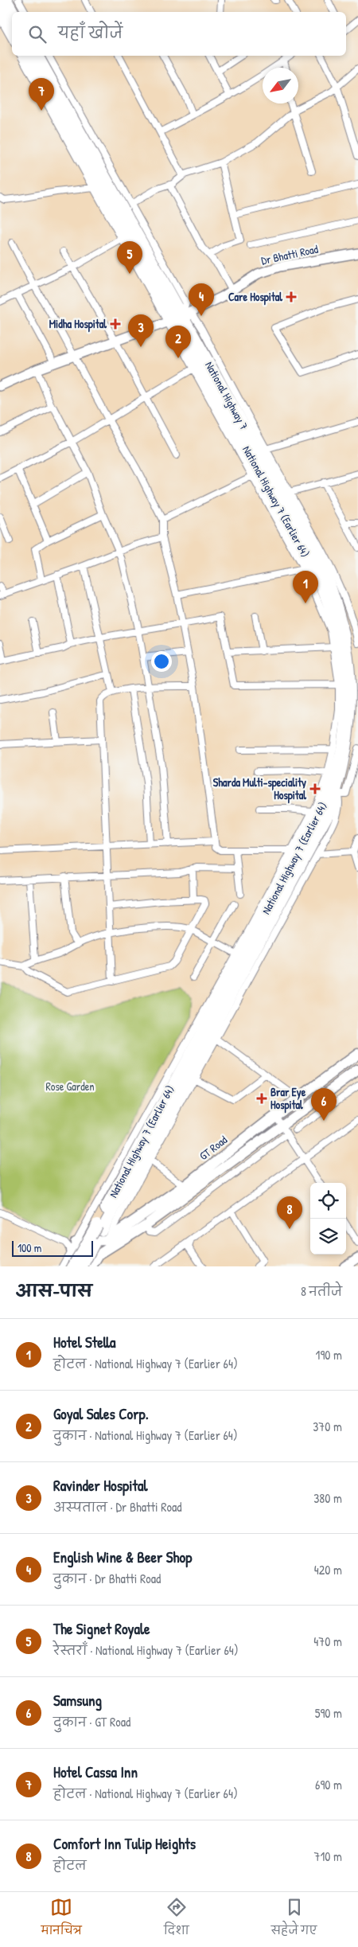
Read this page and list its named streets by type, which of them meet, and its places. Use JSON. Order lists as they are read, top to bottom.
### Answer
{
  "streets": {
    "highway": ["National Highway 7", "National Highway 7 (Earlier 64)"],
    "main road": ["GT Road"],
    "street": ["Dr Bhatti Road"]
  },
  "crossings": [
    ["Dr Bhatti Road", "National Highway 7"],
    ["Dr Bhatti Road", "National Highway 7 (Earlier 64)"],
    ["National Highway 7", "National Highway 7 (Earlier 64)"],
    ["National Highway 7 (Earlier 64)", "GT Road"]
  ],
  "parks": ["Rose Garden"],
  "places": {
    "health": [
      "Care Hospital",
      "Midha Hospital",
      "Sharda Multi-speciality Hospital",
      "Brar Eye Hospital"
    ]
  },
  "scale_bar": "100 m",
  "north": "bottom left",
  "page": {
    "search": "यहाँ खोजें",
    "pins": [
      "7",
      "5",
      "4",
      "3",
      "2",
      "1",
      "6",
      "8"
    ],
    "scale": "100 m",
    "heading": ["आस-पास", "8 नतीजे"],
    "list": [
      {
        "mark": "1",
        "name": "Hotel Stella",
        "note": "होटल · National Highway 7 (Earlier 64)",
        "value": "190 m"
      },
      {
        "mark": "2",
        "name": "Goyal Sales Corp.",
        "note": "दुकान · National Highway 7 (Earlier 64)",
        "value": "370 m"
      },
      {
        "mark": "3",
        "name": "Ravinder Hospital",
        "note": "अस्पताल · Dr Bhatti Road",
        "value": "380 m"
      },
      {
        "mark": "4",
        "name": "English Wine & Beer Shop",
        "note": "दुकान · Dr Bhatti Road",
        "value": "420 m"
      },
      {
        "mark": "5",
        "name": "The Signet Royale",
        "note": "रेस्तराँ · National Highway 7 (Earlier 64)",
        "value": "470 m"
      },
      {
        "mark": "6",
        "name": "Samsung",
        "note": "दुकान · GT Road",
        "value": "590 m"
      },
      {
        "mark": "7",
        "name": "Hotel Cassa Inn",
        "note": "होटल · National Highway 7 (Earlier 64)",
        "value": "690 m"
      },
      {
        "mark": "8",
        "name": "Comfort Inn Tulip Heights",
        "note": "होटल",
        "value": "710 m"
      }
    ],
    "nav": ["मानचित्र", "दिशा", "सहेजे गए"]
  }
}
